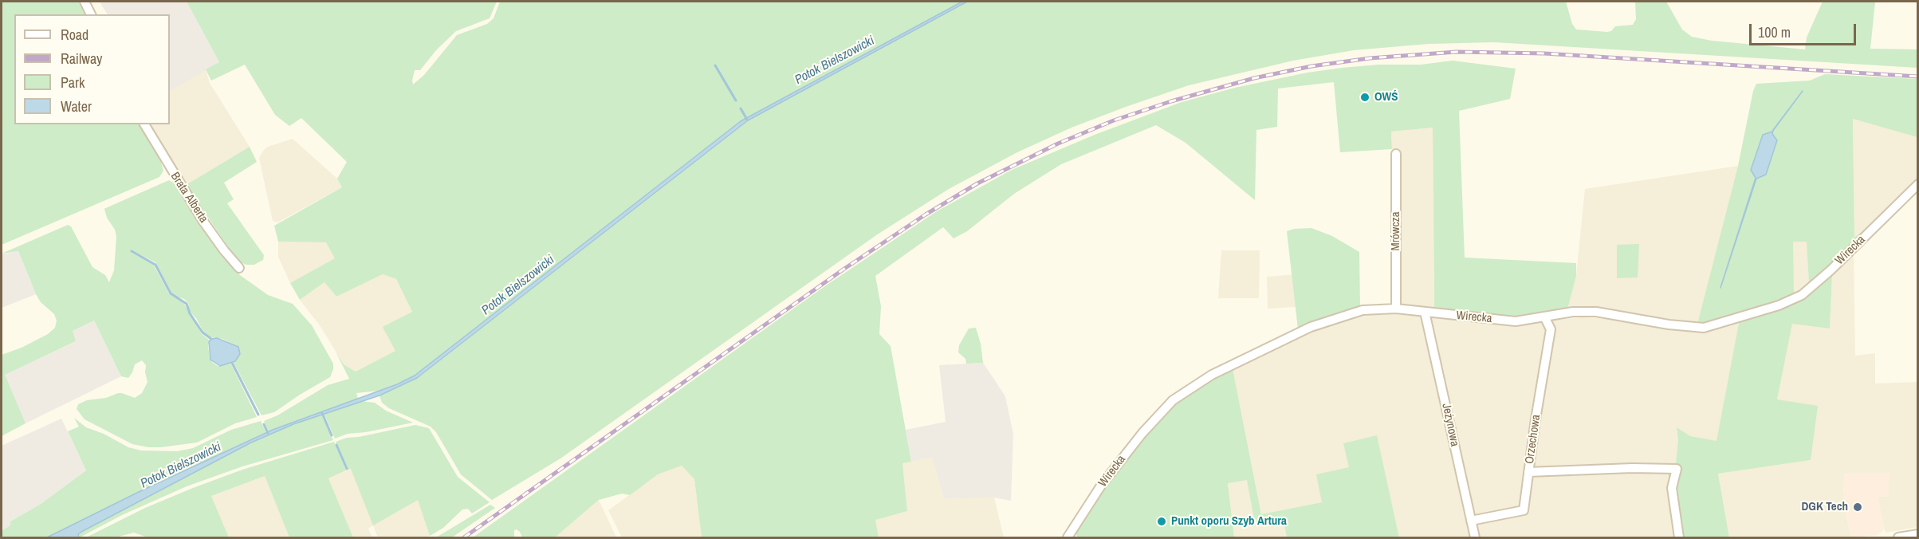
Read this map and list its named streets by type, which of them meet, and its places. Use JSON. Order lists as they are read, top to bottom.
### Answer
{
  "streets": {
    "street": [
      "Brata Alberta",
      "Mrówcza",
      "Wirecka",
      "Jeżynowa",
      "Orzechowa"
    ]
  },
  "crossings": [
    ["Mrówcza", "Wirecka"],
    ["Wirecka", "Jeżynowa"],
    ["Wirecka", "Orzechowa"],
    ["Jeżynowa", "Orzechowa"]
  ],
  "water": ["Potok Bielszowicki"],
  "places": ["OWŚ", "DGK Tech", "Punkt oporu Szyb Artura"],
  "legend": [
    "Road",
    "Railway",
    "Park",
    "Water"
  ],
  "scale_bar": "100 m"
}
